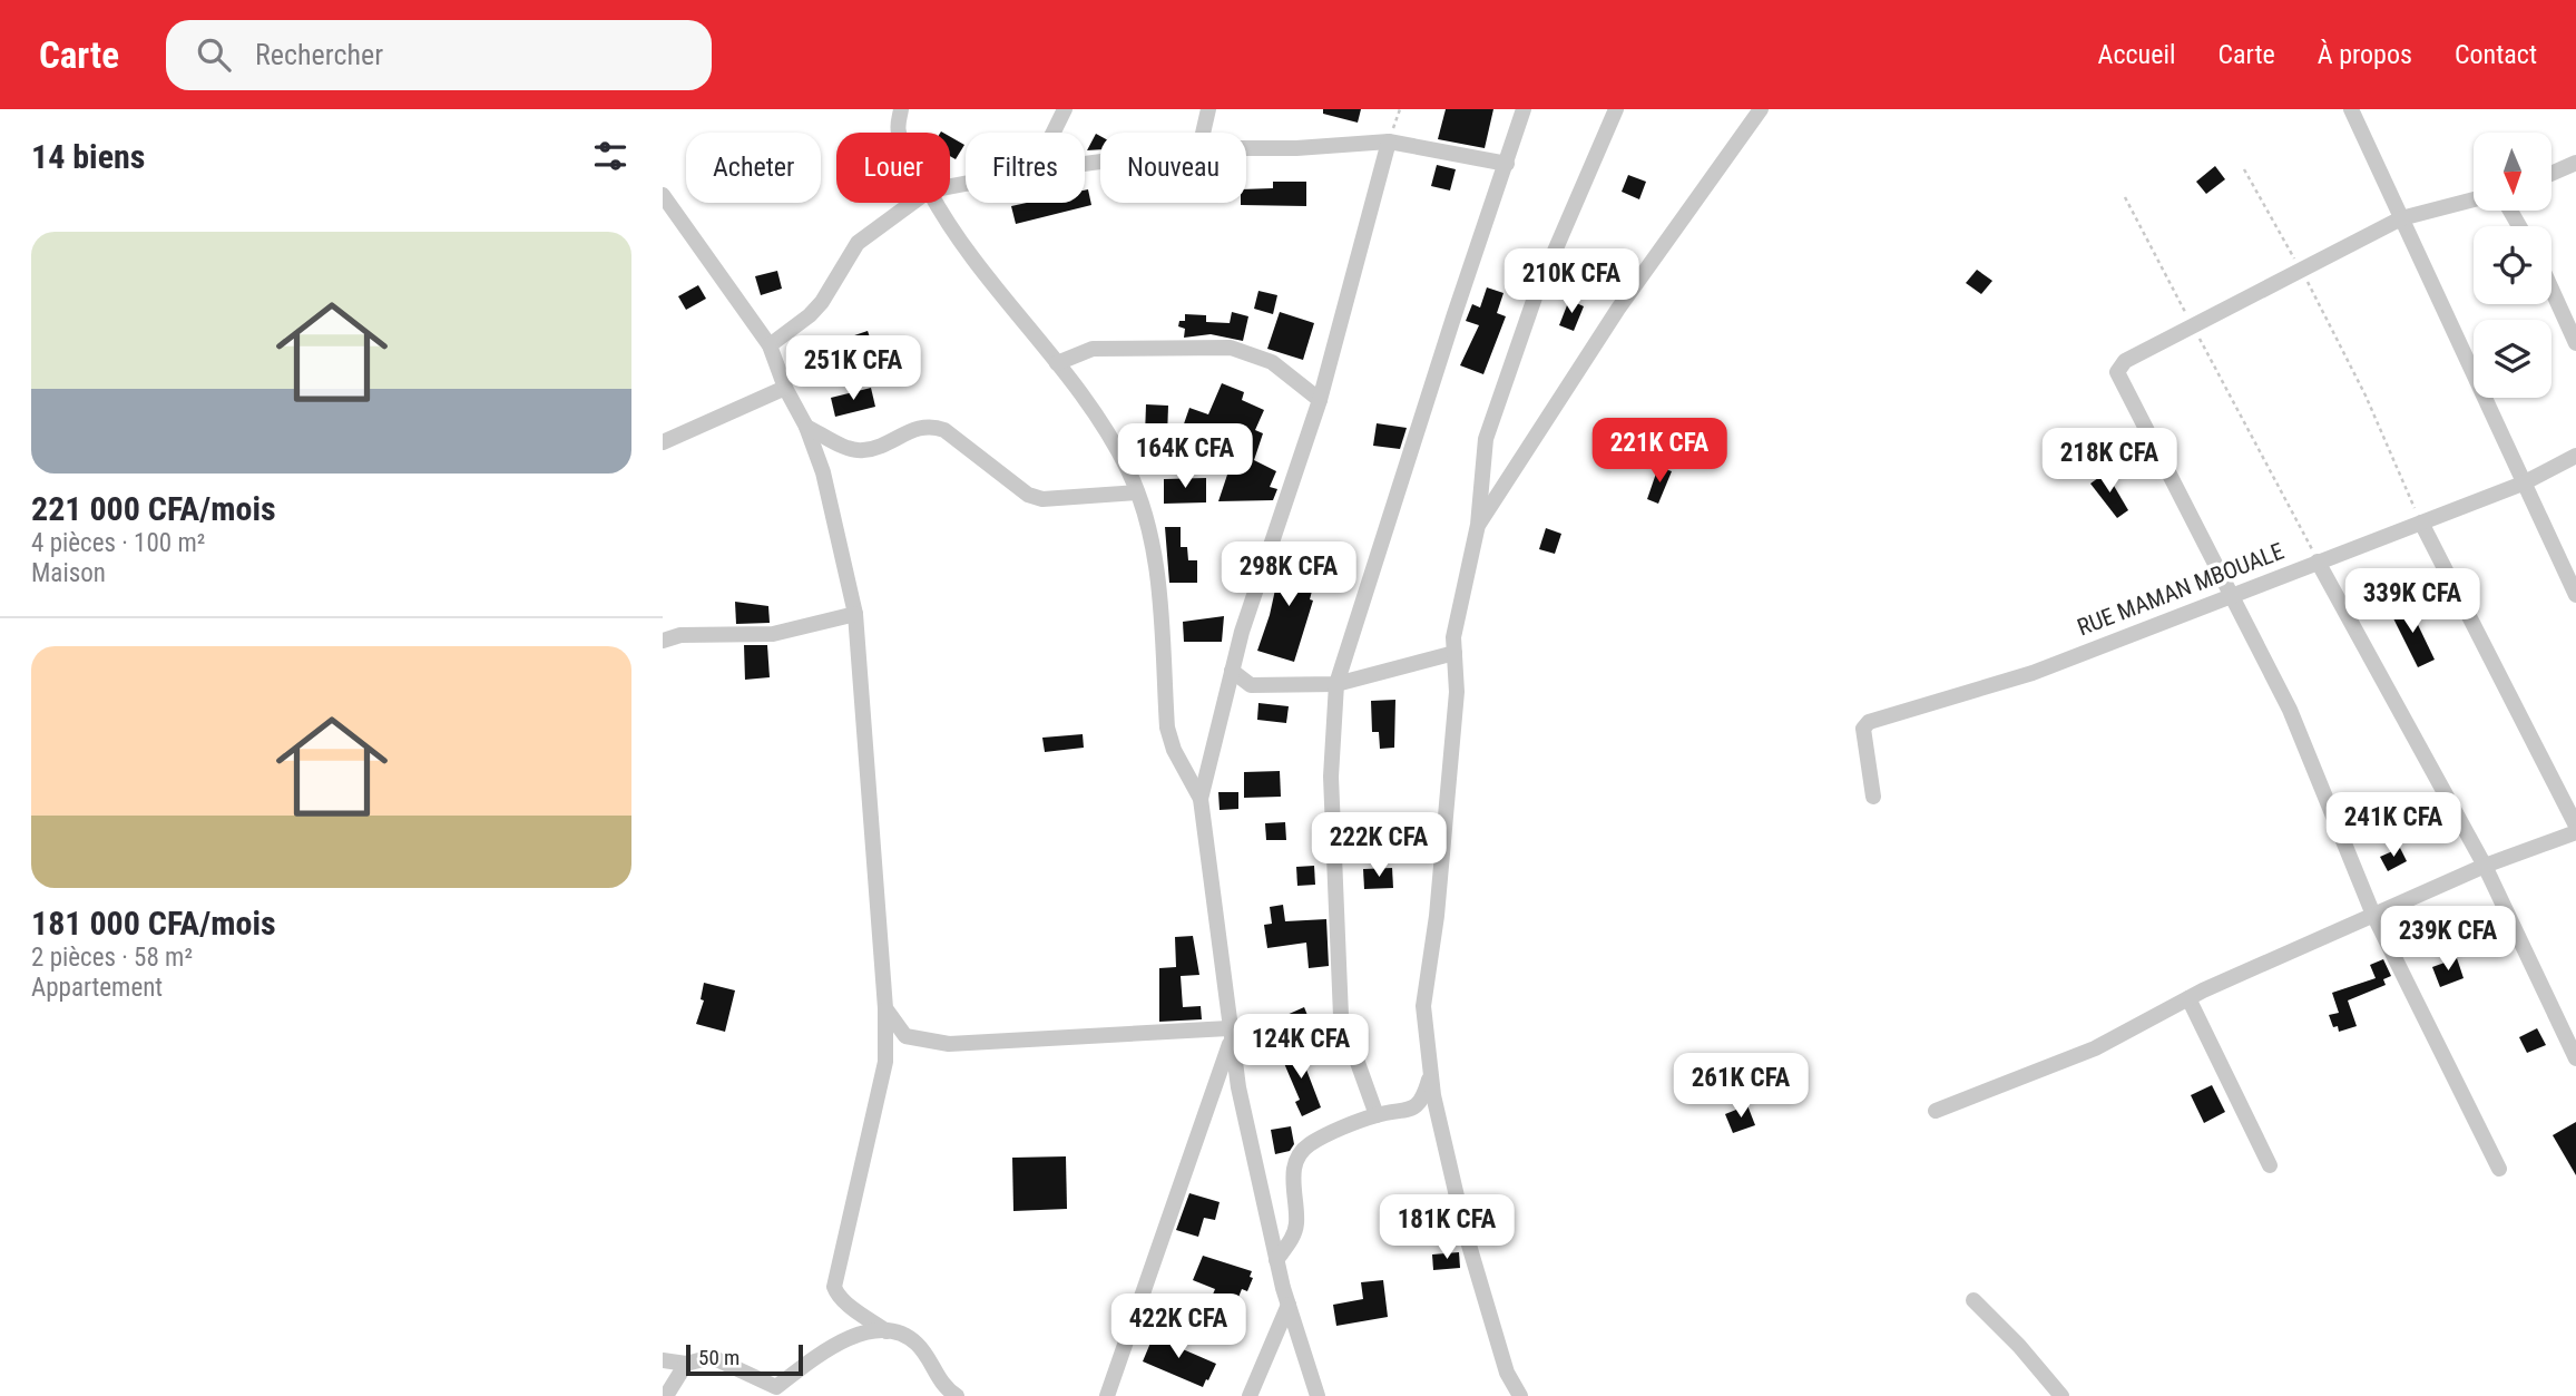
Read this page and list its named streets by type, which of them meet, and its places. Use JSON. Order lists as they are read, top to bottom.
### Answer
{
  "streets": {
    "street": ["RUE MAMAN MBOUALE"]
  },
  "scale_bar": "50 m",
  "north": "bottom",
  "page": {
    "header": "Carte",
    "search": "Rechercher",
    "nav": [
      "Accueil",
      "Carte",
      "À propos",
      "Contact"
    ],
    "heading": "14 biens",
    "chip": [
      "Acheter",
      "Louer",
      "Filtres",
      "Nouveau"
    ],
    "list": [
      {
        "name": "221 000 CFA/mois",
        "note": "4 pièces · 100 m² · Maison"
      },
      {
        "name": "181 000 CFA/mois",
        "note": "2 pièces · 58 m² · Appartement"
      }
    ],
    "price": [
      "210K CFA",
      "251K CFA",
      "221K CFA",
      "164K CFA",
      "218K CFA",
      "298K CFA",
      "339K CFA",
      "241K CFA",
      "222K CFA",
      "239K CFA",
      "124K CFA",
      "261K CFA",
      "181K CFA",
      "422K CFA"
    ],
    "scale": "50 m"
  }
}
